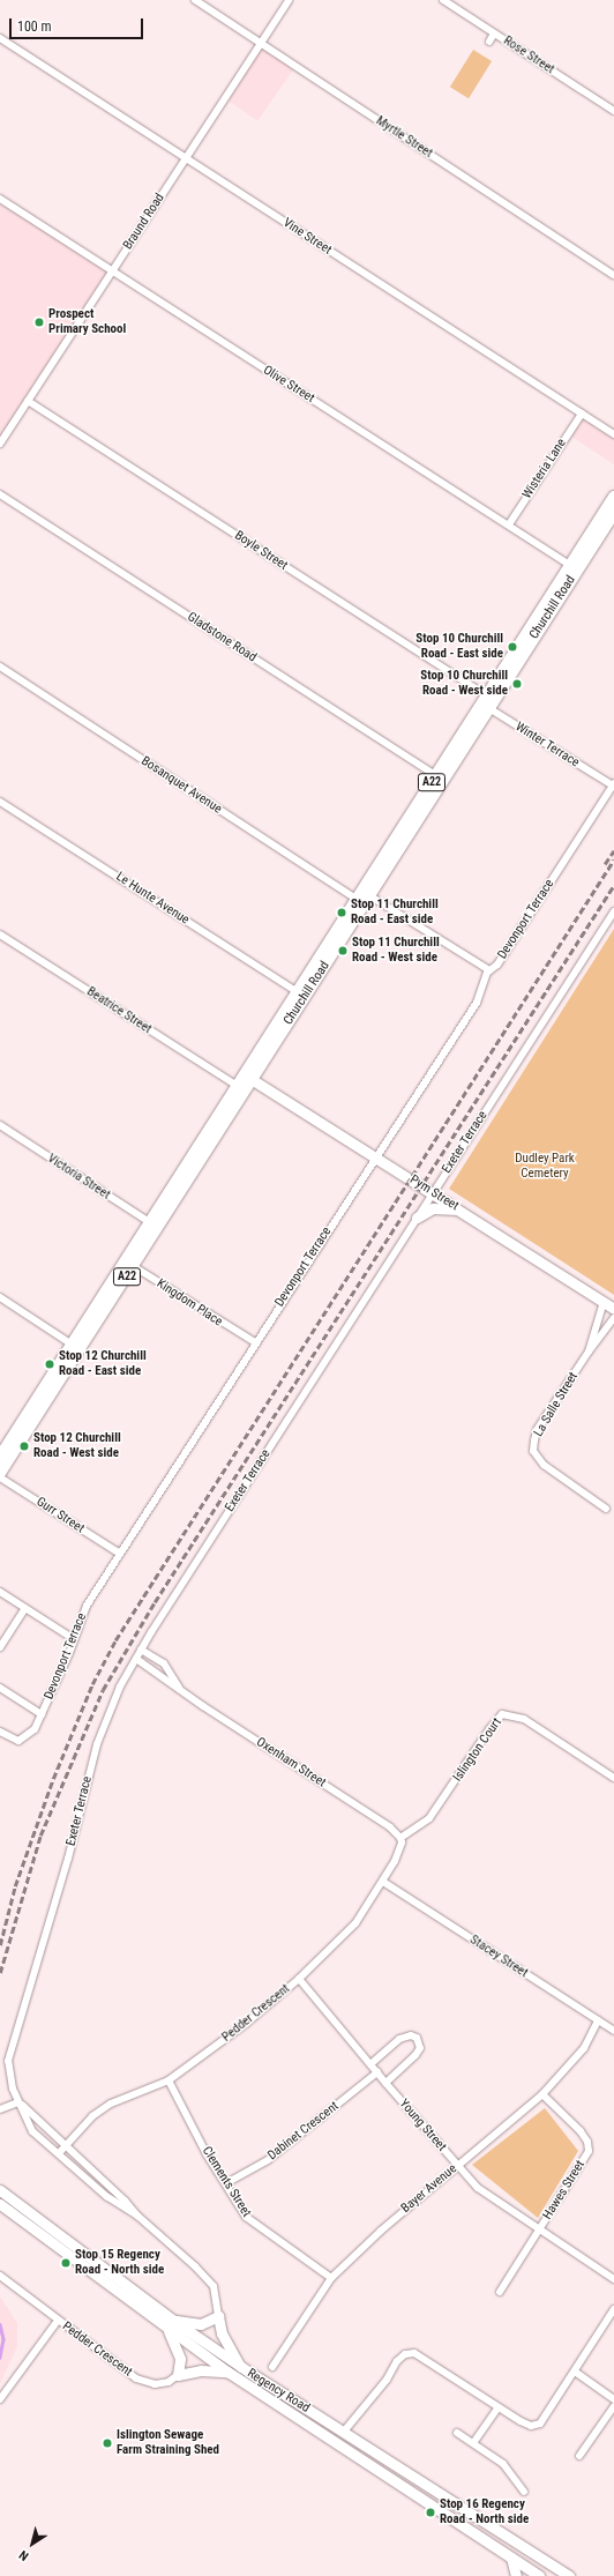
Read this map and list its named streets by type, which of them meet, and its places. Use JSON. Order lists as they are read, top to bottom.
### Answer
{
  "streets": {
    "main road": [
      "Churchill Road",
      "A22",
      "Pym Street",
      "Regency Road"
    ],
    "street": [
      "Rose Street",
      "Myrtle Street",
      "Braund Road",
      "Vine Street",
      "Olive Street",
      "Wisteria Lane",
      "Boyle Street",
      "Gladstone Road",
      "Winter Terrace",
      "Bosanquet Avenue",
      "Le Hunte Avenue",
      "Devonport Terrace",
      "Beatrice Street",
      "Exeter Terrace",
      "Victoria Street",
      "Kingdom Place",
      "La Salle Street",
      "Gurr Street",
      "Islington Court",
      "Oxenham Street",
      "Stacey Street",
      "Pedder Crescent",
      "Young Street",
      "Dabinet Crescent",
      "Clements Street",
      "Bayer Avenue",
      "Hawes Street"
    ]
  },
  "crossings": [
    ["Myrtle Street", "Braund Road"],
    ["Braund Road", "Vine Street"],
    ["Braund Road", "Olive Street"],
    ["Braund Road", "Boyle Street"],
    ["Vine Street", "Wisteria Lane"],
    ["Olive Street", "Wisteria Lane"],
    ["Olive Street", "Churchill Road"],
    ["Boyle Street", "Churchill Road"],
    ["Boyle Street", "Winter Terrace"],
    ["Churchill Road", "Gladstone Road"],
    ["Churchill Road", "Winter Terrace"],
    ["Churchill Road", "Bosanquet Avenue"],
    ["Churchill Road", "Le Hunte Avenue"],
    ["Churchill Road", "Beatrice Street"],
    ["Churchill Road", "Victoria Street"],
    ["Churchill Road", "Pym Street"],
    ["Churchill Road", "Kingdom Place"],
    ["Winter Terrace", "Devonport Terrace"],
    ["Bosanquet Avenue", "Devonport Terrace"],
    ["Devonport Terrace", "Pym Street"],
    ["Devonport Terrace", "Kingdom Place"],
    ["Devonport Terrace", "Gurr Street"],
    ["Exeter Terrace", "Pym Street"],
    ["Exeter Terrace", "Oxenham Street"],
    ["Pym Street", "La Salle Street"],
    ["Islington Court", "Oxenham Street"],
    ["Islington Court", "Pedder Crescent"],
    ["Oxenham Street", "Pedder Crescent"],
    ["Stacey Street", "Pedder Crescent"],
    ["Stacey Street", "Bayer Avenue"],
    ["Pedder Crescent", "Young Street"],
    ["Pedder Crescent", "Clements Street"],
    ["Young Street", "Dabinet Crescent"],
    ["Young Street", "Bayer Avenue"],
    ["Young Street", "Hawes Street"],
    ["Dabinet Crescent", "Clements Street"],
    ["Clements Street", "Bayer Avenue"],
    ["Bayer Avenue", "Hawes Street"]
  ],
  "parks": ["Dudley Park Cemetery"],
  "places": [
    "Prospect Primary School",
    "Stop 10 Churchill Road - East side",
    "Stop 10 Churchill Road - West side",
    "Stop 11 Churchill Road - East side",
    "Stop 11 Churchill Road - West side",
    "Stop 12 Churchill Road - East side",
    "Stop 12 Churchill Road - West side",
    "Stop 15 Regency Road - North side",
    "Islington Sewage Farm Straining Shed",
    "Stop 16 Regency Road - North side"
  ],
  "scale_bar": "100 m",
  "north": "bottom left"
}
